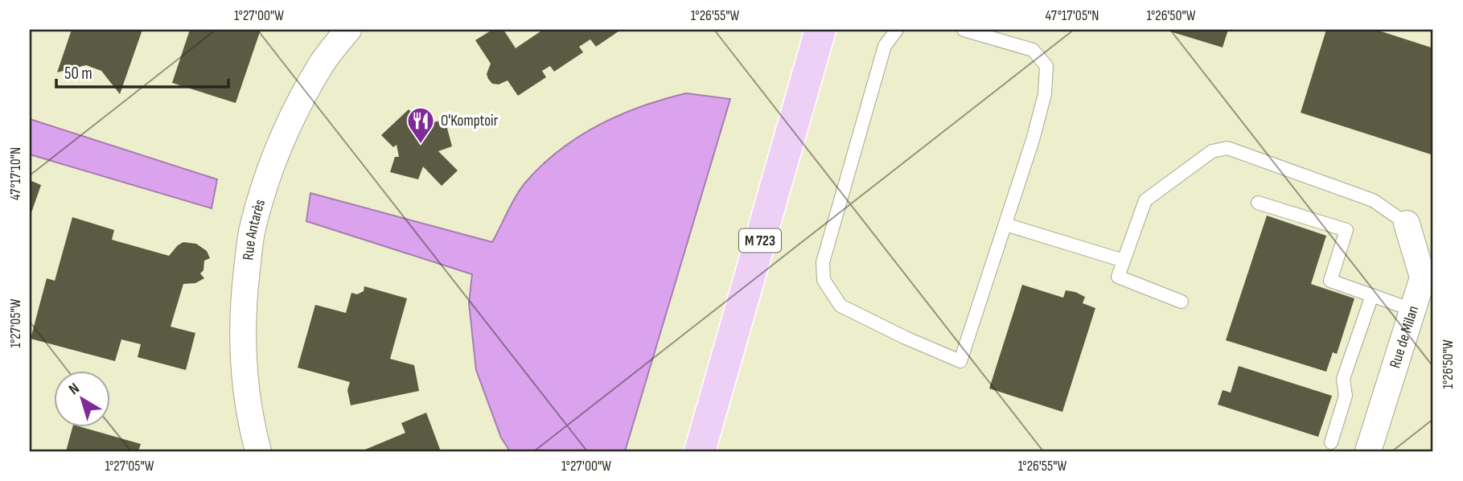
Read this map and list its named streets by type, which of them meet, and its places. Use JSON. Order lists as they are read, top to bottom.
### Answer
{
  "streets": {
    "main road": ["M 723"],
    "street": ["Rue Antarès", "Rue de Milan"]
  },
  "places": {
    "restaurant": ["O'Komptoir"]
  },
  "scale_bar": "50 m",
  "north": "top left",
  "coordinates": [
    "1°27'00\"W",
    "1°26'55\"W",
    "47°17'05\"N",
    "1°26'50\"W",
    "47°17'10\"N",
    "1°27'05\"W"
  ]
}
